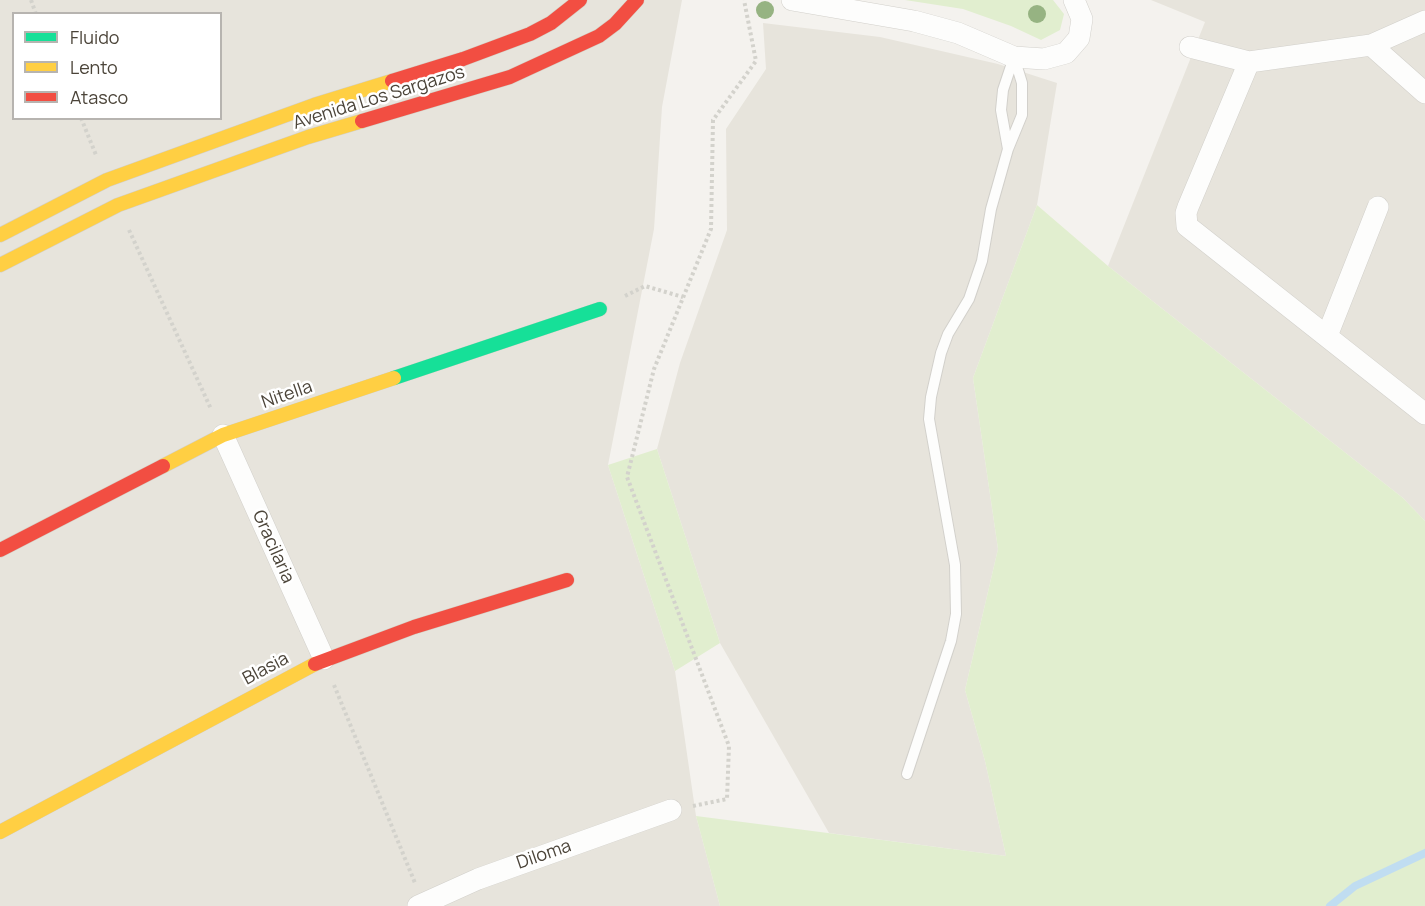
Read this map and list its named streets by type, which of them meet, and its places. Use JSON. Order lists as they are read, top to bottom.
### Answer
{
  "streets": {
    "street": [
      "Avenida Los Sargazos",
      "Nitella",
      "Gracilaria",
      "Blasia",
      "Diloma"
    ]
  },
  "crossings": [
    ["Nitella", "Gracilaria"],
    ["Gracilaria", "Blasia"]
  ],
  "legend": ["Fluido", "Lento", "Atasco"]
}
